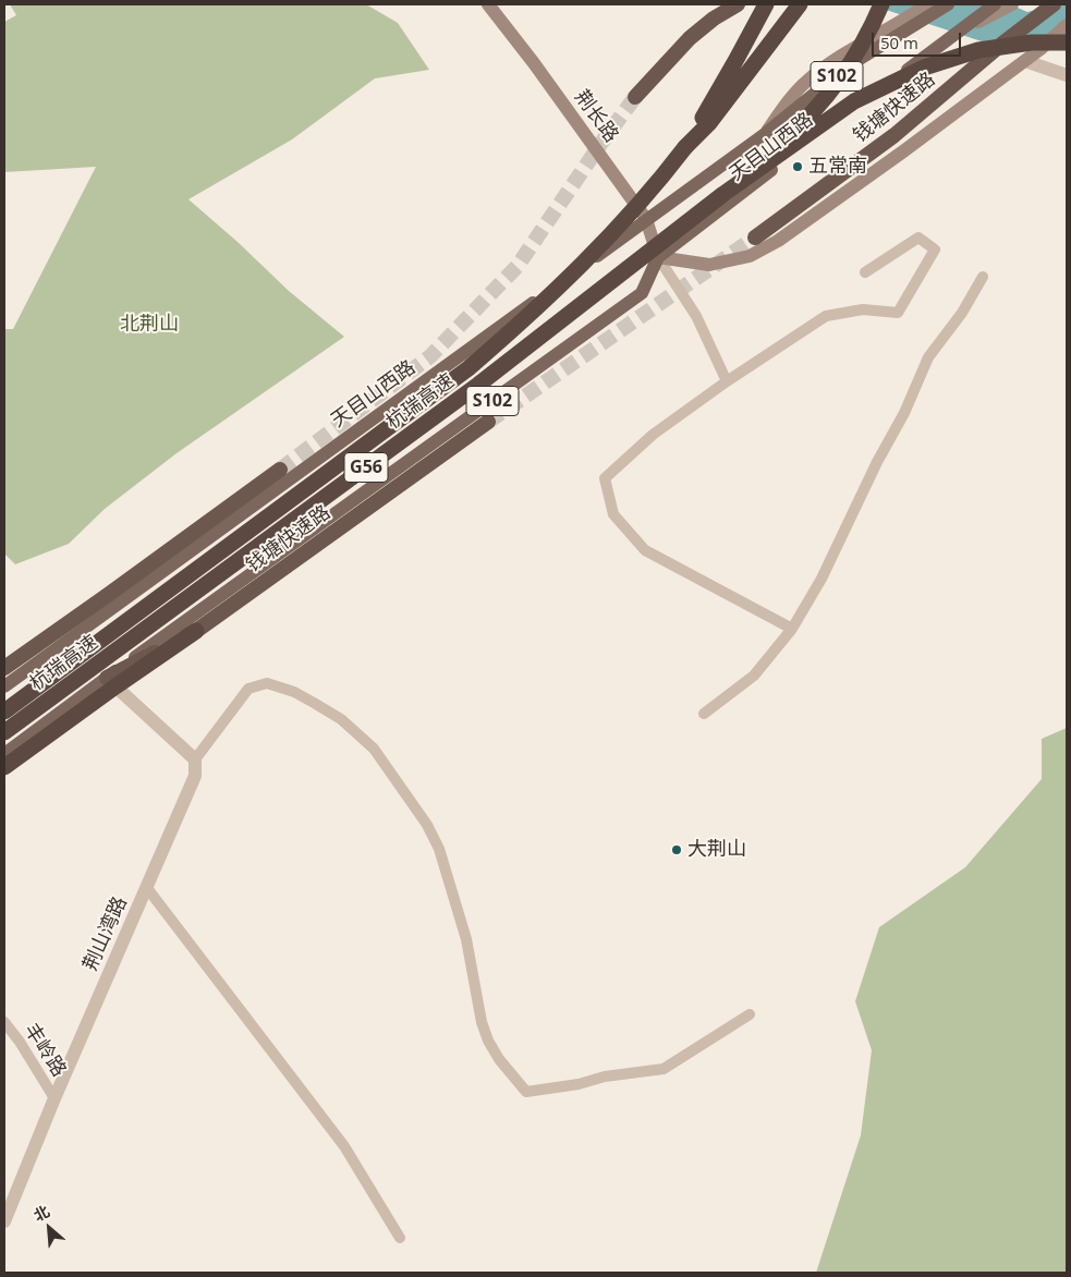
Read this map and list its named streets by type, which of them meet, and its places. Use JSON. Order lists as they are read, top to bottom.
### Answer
{
  "streets": {
    "highway": ["钱塘快速路", "杭瑞高速", "G56"],
    "main road": ["S102", "荆长路", "天目山西路"],
    "street": ["荆山湾路", "丰岭路"]
  },
  "crossings": [
    ["荆长路", "天目山西路"],
    ["荆山湾路", "丰岭路"]
  ],
  "parks": ["北荆山"],
  "places": ["五常南", "大荆山"],
  "scale_bar": "50 m",
  "north": "top left"
}
